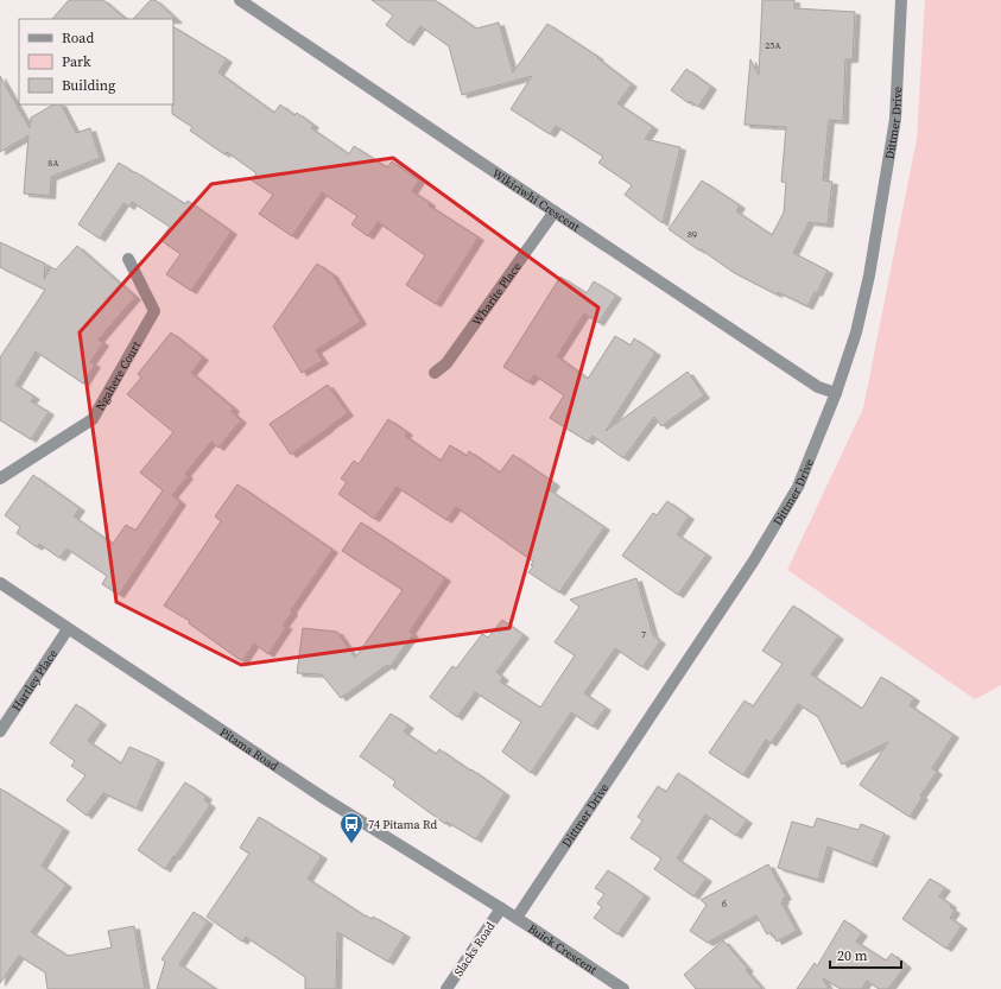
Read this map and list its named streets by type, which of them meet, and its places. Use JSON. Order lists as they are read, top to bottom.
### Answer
{
  "streets": {
    "street": [
      "Dittmer Drive",
      "Wikiriwhi Crescent",
      "Wharite Place",
      "Ngahere Court",
      "Hartley Place",
      "Pitama Road",
      "Slacks Road",
      "Buick Crescent"
    ]
  },
  "crossings": [
    ["Dittmer Drive", "Wikiriwhi Crescent"],
    ["Dittmer Drive", "Buick Crescent"],
    ["Wikiriwhi Crescent", "Wharite Place"],
    ["Hartley Place", "Pitama Road"],
    ["Pitama Road", "Slacks Road"],
    ["Pitama Road", "Buick Crescent"],
    ["Slacks Road", "Buick Crescent"]
  ],
  "places": {
    "bus stop": ["74 Pitama Rd"]
  },
  "house_numbers": [
    "25A",
    "8A",
    "89",
    "7",
    "6"
  ],
  "legend": ["Road", "Park", "Building"],
  "scale_bar": "20 m"
}
